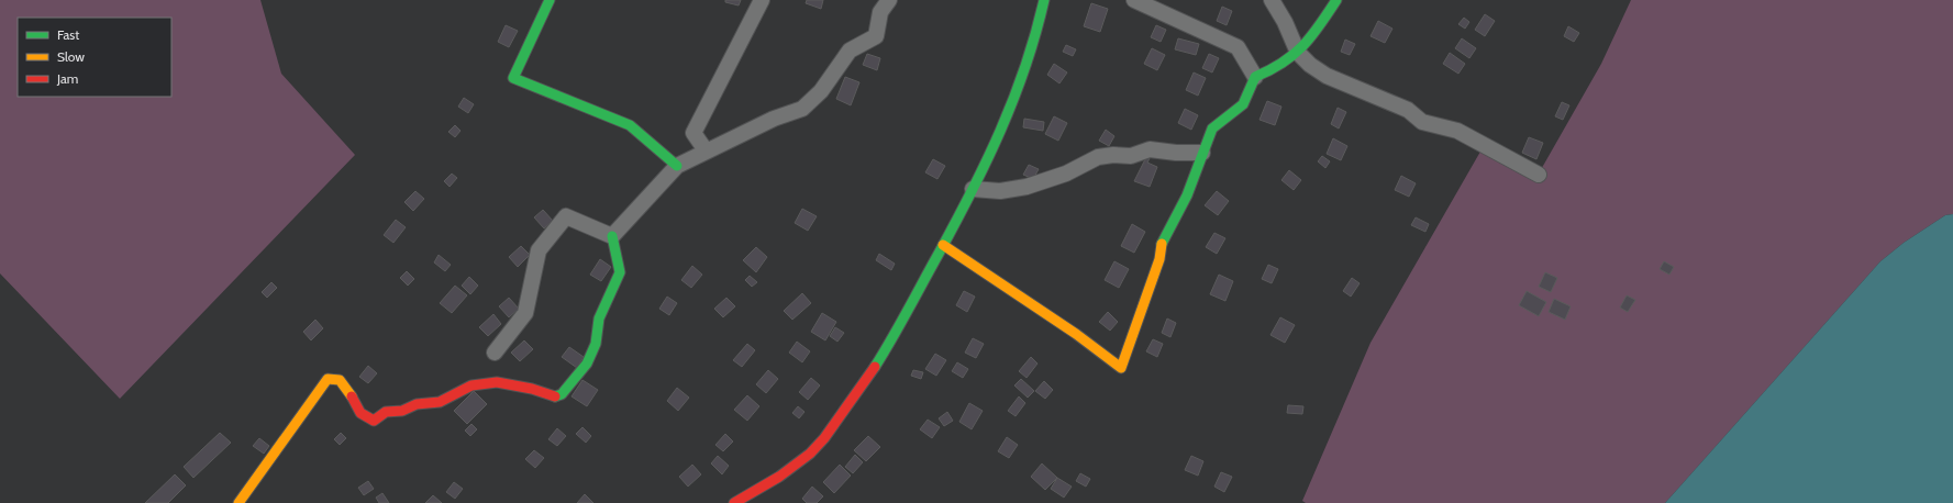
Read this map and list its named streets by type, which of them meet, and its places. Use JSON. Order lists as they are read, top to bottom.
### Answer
{
  "legend": ["Fast", "Slow", "Jam"]
}
